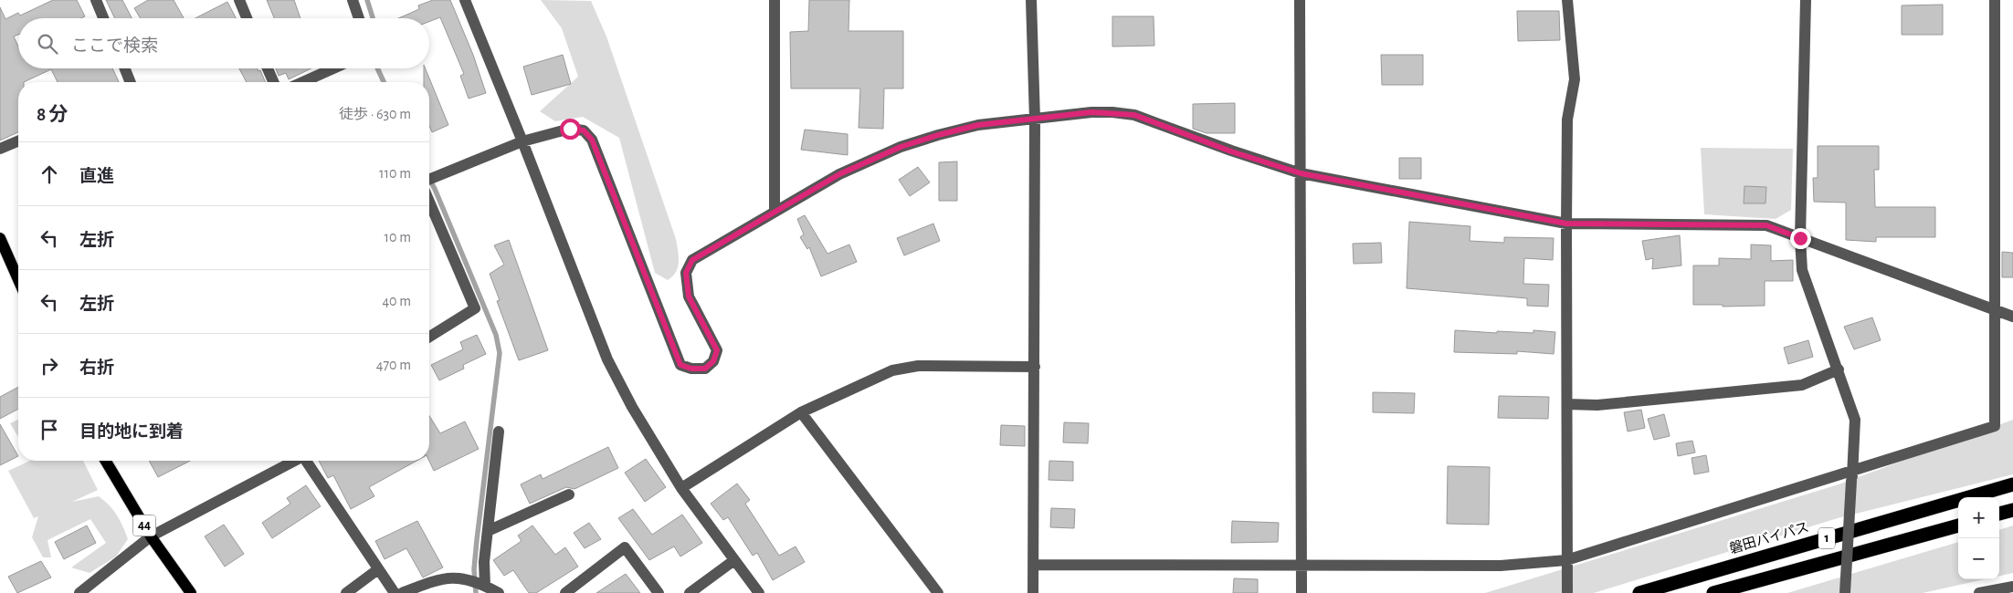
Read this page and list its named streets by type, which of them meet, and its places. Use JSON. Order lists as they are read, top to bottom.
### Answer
{
  "streets": {
    "highway": ["磐田バイパス", "1"],
    "main road": ["44"]
  },
  "page": {
    "search": "ここで検索",
    "heading": ["8 分", "徒歩 · 630 m"],
    "list": [
      ["直進", "110 m"],
      ["左折", "10 m"],
      ["左折", "40 m"],
      ["右折", "470 m"],
      "目的地に到着"
    ],
    "map_buttons": ["+", "−"]
  }
}
